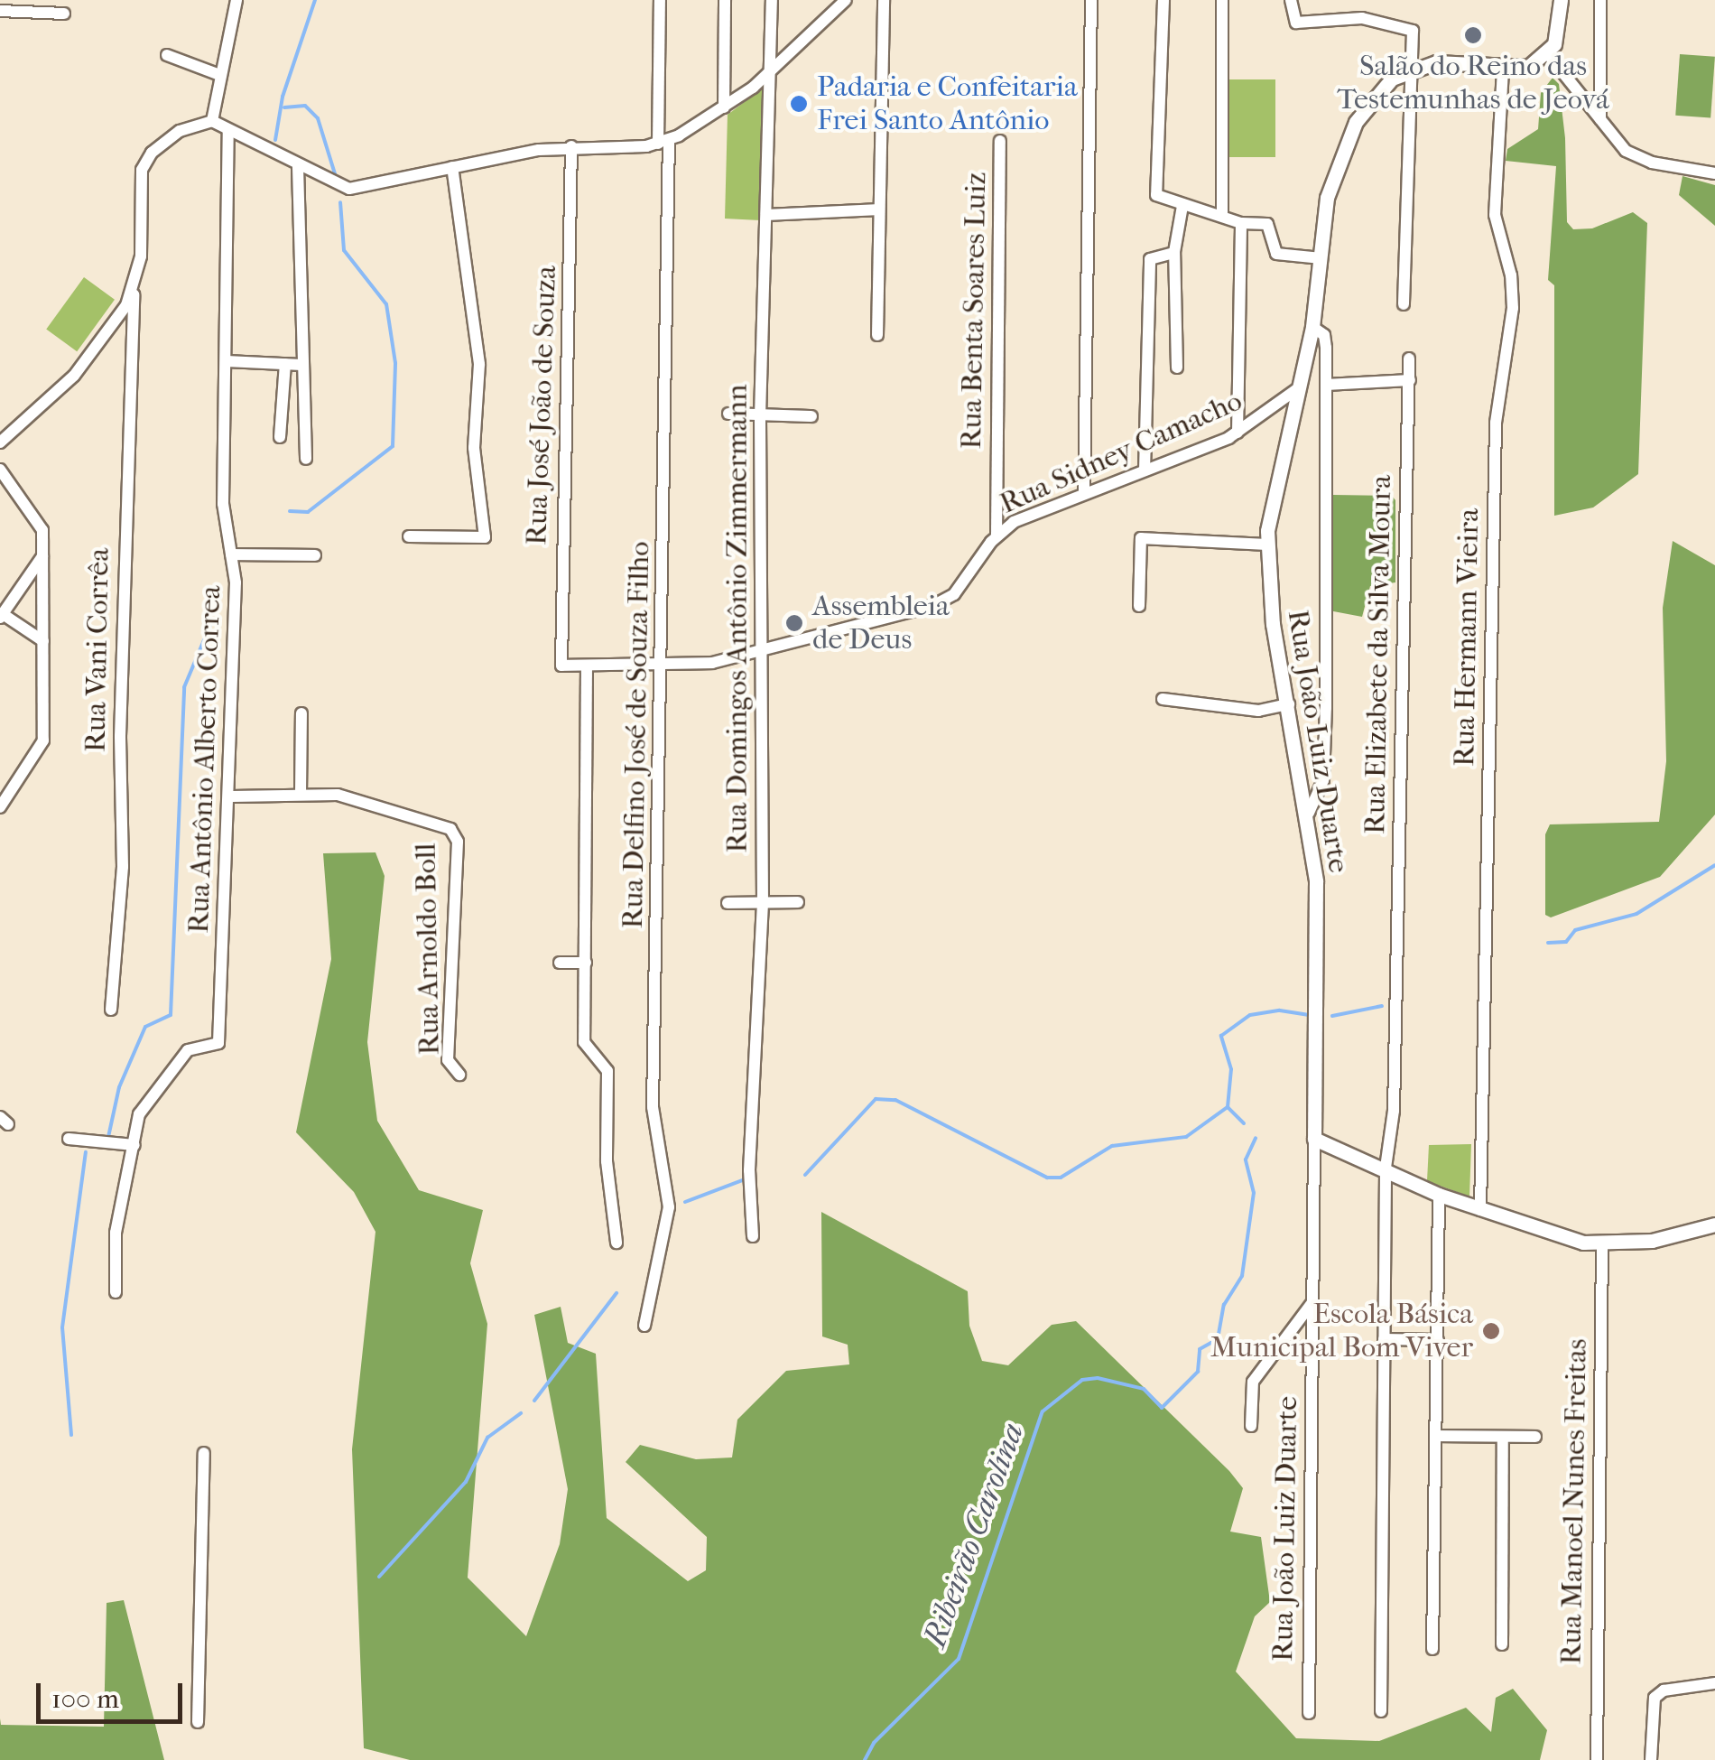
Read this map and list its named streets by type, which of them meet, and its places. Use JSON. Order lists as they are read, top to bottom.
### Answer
{
  "streets": {
    "main road": ["Rua João Luiz Duarte"],
    "street": [
      "Rua Benta Soares Luiz",
      "Rua José João de Souza",
      "Rua Sidney Camacho",
      "Rua Domingos Antônio Zimmermann",
      "Rua Hermann Vieira",
      "Rua Vani Corrêa",
      "Rua Elizabete da Silva Moura",
      "Rua Delfino José de Souza Filho",
      "Rua Antônio Alberto Correa",
      "Rua Arnoldo Boll",
      "Rua Manoel Nunes Freitas"
    ]
  },
  "crossings": [
    ["Rua Benta Soares Luiz", "Rua Sidney Camacho"],
    ["Rua José João de Souza", "Rua Sidney Camacho"],
    ["Rua Sidney Camacho", "Rua Domingos Antônio Zimmermann"],
    ["Rua Sidney Camacho", "Rua Delfino José de Souza Filho"],
    ["Rua Sidney Camacho", "Rua João Luiz Duarte"],
    ["Rua Antônio Alberto Correa", "Rua Arnoldo Boll"]
  ],
  "water": ["Ribeirão Carolina"],
  "places": [
    "Salão do Reino das Testemunhas de Jeová",
    "Padaria e Confeitaria Frei Santo Antônio",
    "Assembleia de Deus",
    "Escola Básica Municipal Bom Viver"
  ],
  "scale_bar": "100 m"
}
